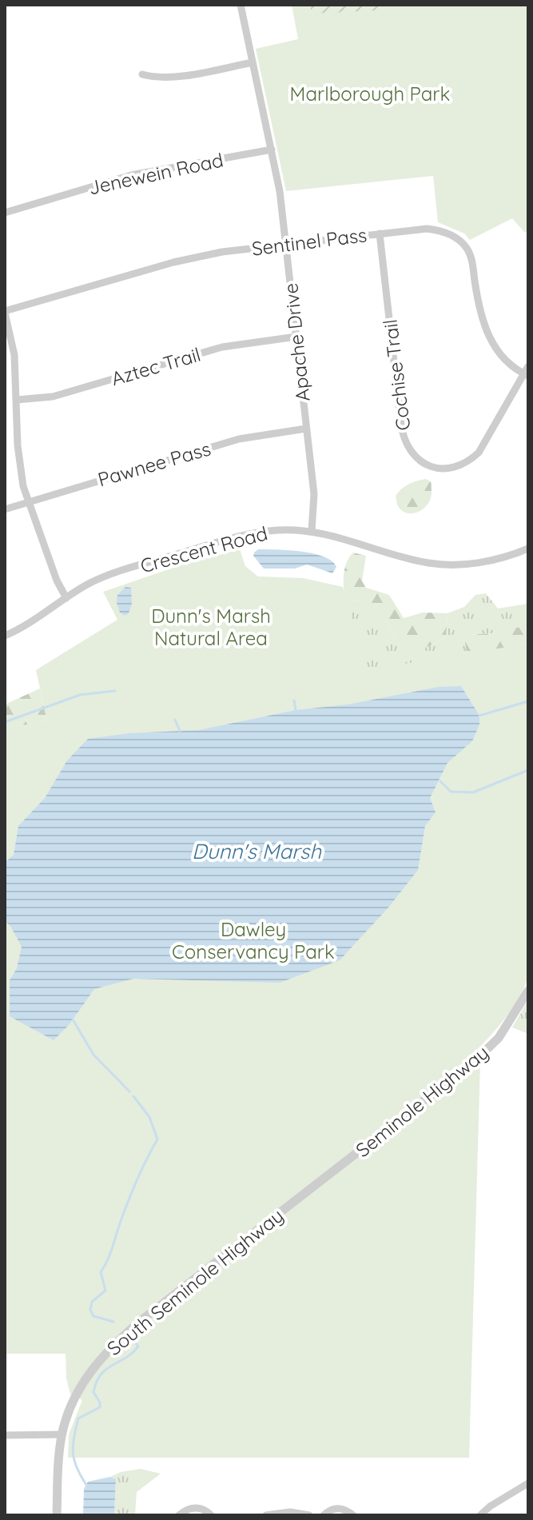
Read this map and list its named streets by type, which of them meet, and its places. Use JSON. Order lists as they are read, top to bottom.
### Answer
{
  "streets": {
    "street": [
      "Jenewein Road",
      "Sentinel Pass",
      "Apache Drive",
      "Aztec Trail",
      "Cochise Trail",
      "Pawnee Pass",
      "Crescent Road",
      "Seminole Highway",
      "South Seminole Highway"
    ]
  },
  "crossings": [
    ["Jenewein Road", "Apache Drive"],
    ["Sentinel Pass", "Apache Drive"],
    ["Sentinel Pass", "Cochise Trail"],
    ["Apache Drive", "Aztec Trail"],
    ["Apache Drive", "Pawnee Pass"],
    ["Apache Drive", "Crescent Road"],
    ["Seminole Highway", "South Seminole Highway"]
  ],
  "water": ["Dunn's Marsh"],
  "parks": ["Marlborough Park", "Dunn's Marsh Natural Area", "Dawley Conservancy Park"]
}
